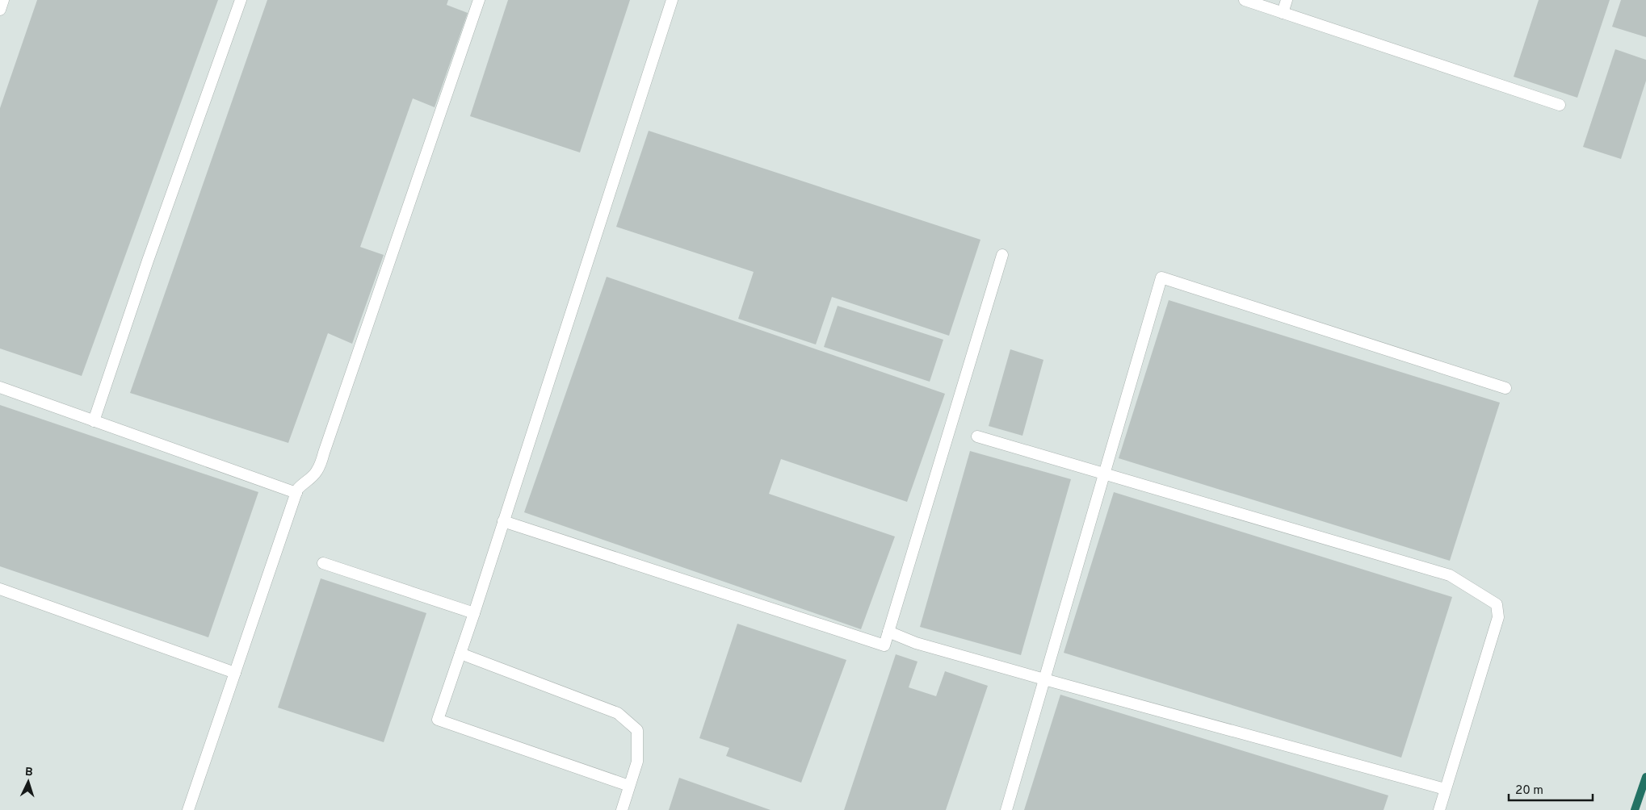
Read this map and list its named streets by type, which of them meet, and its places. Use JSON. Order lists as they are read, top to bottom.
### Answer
{
  "scale_bar": "20 m",
  "north": "top"
}
